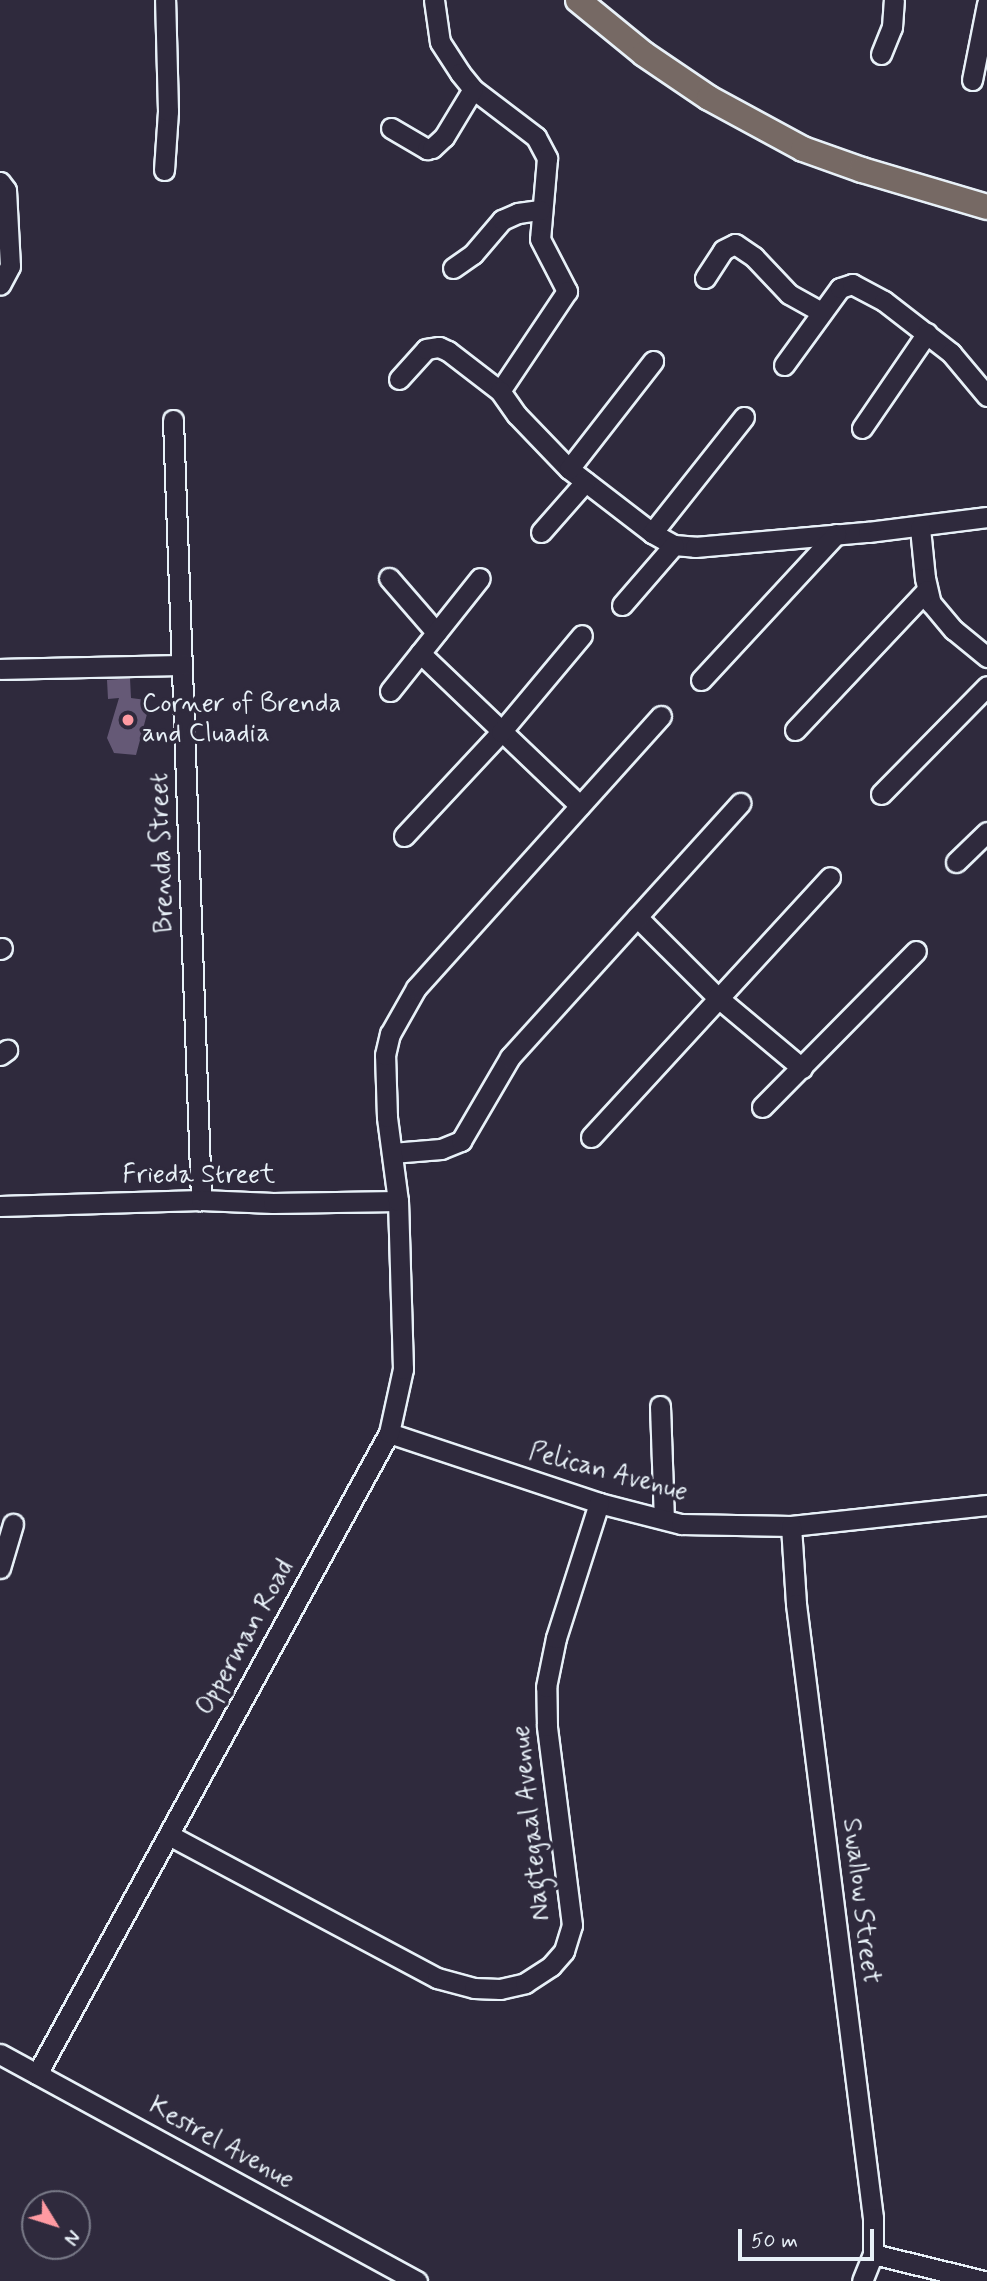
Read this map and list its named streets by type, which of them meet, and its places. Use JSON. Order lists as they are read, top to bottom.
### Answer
{
  "streets": {
    "street": [
      "Brenda Street",
      "Frieda Street",
      "Pelican Avenue",
      "Opperman Road",
      "Nagtegaal Avenue",
      "Swallow Street",
      "Kestrel Avenue"
    ]
  },
  "crossings": [
    ["Brenda Street", "Frieda Street"],
    ["Frieda Street", "Opperman Road"],
    ["Pelican Avenue", "Opperman Road"],
    ["Pelican Avenue", "Nagtegaal Avenue"],
    ["Pelican Avenue", "Swallow Street"],
    ["Opperman Road", "Nagtegaal Avenue"],
    ["Opperman Road", "Kestrel Avenue"]
  ],
  "places": ["Corner of Brenda and Cluadia"],
  "scale_bar": "50 m",
  "north": "bottom right"
}
